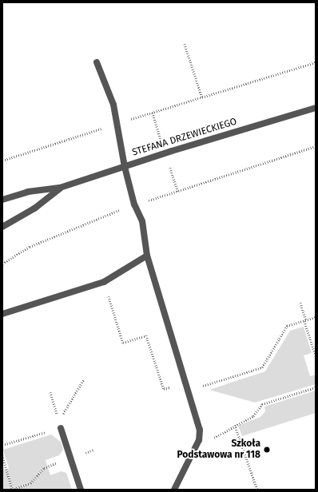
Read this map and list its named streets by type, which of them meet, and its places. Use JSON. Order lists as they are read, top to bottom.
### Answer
{
  "streets": {
    "street": ["STEFANA DRZEWIECKIEGO"]
  },
  "places": ["Szkoła Podstawowa nr 118"]
}
